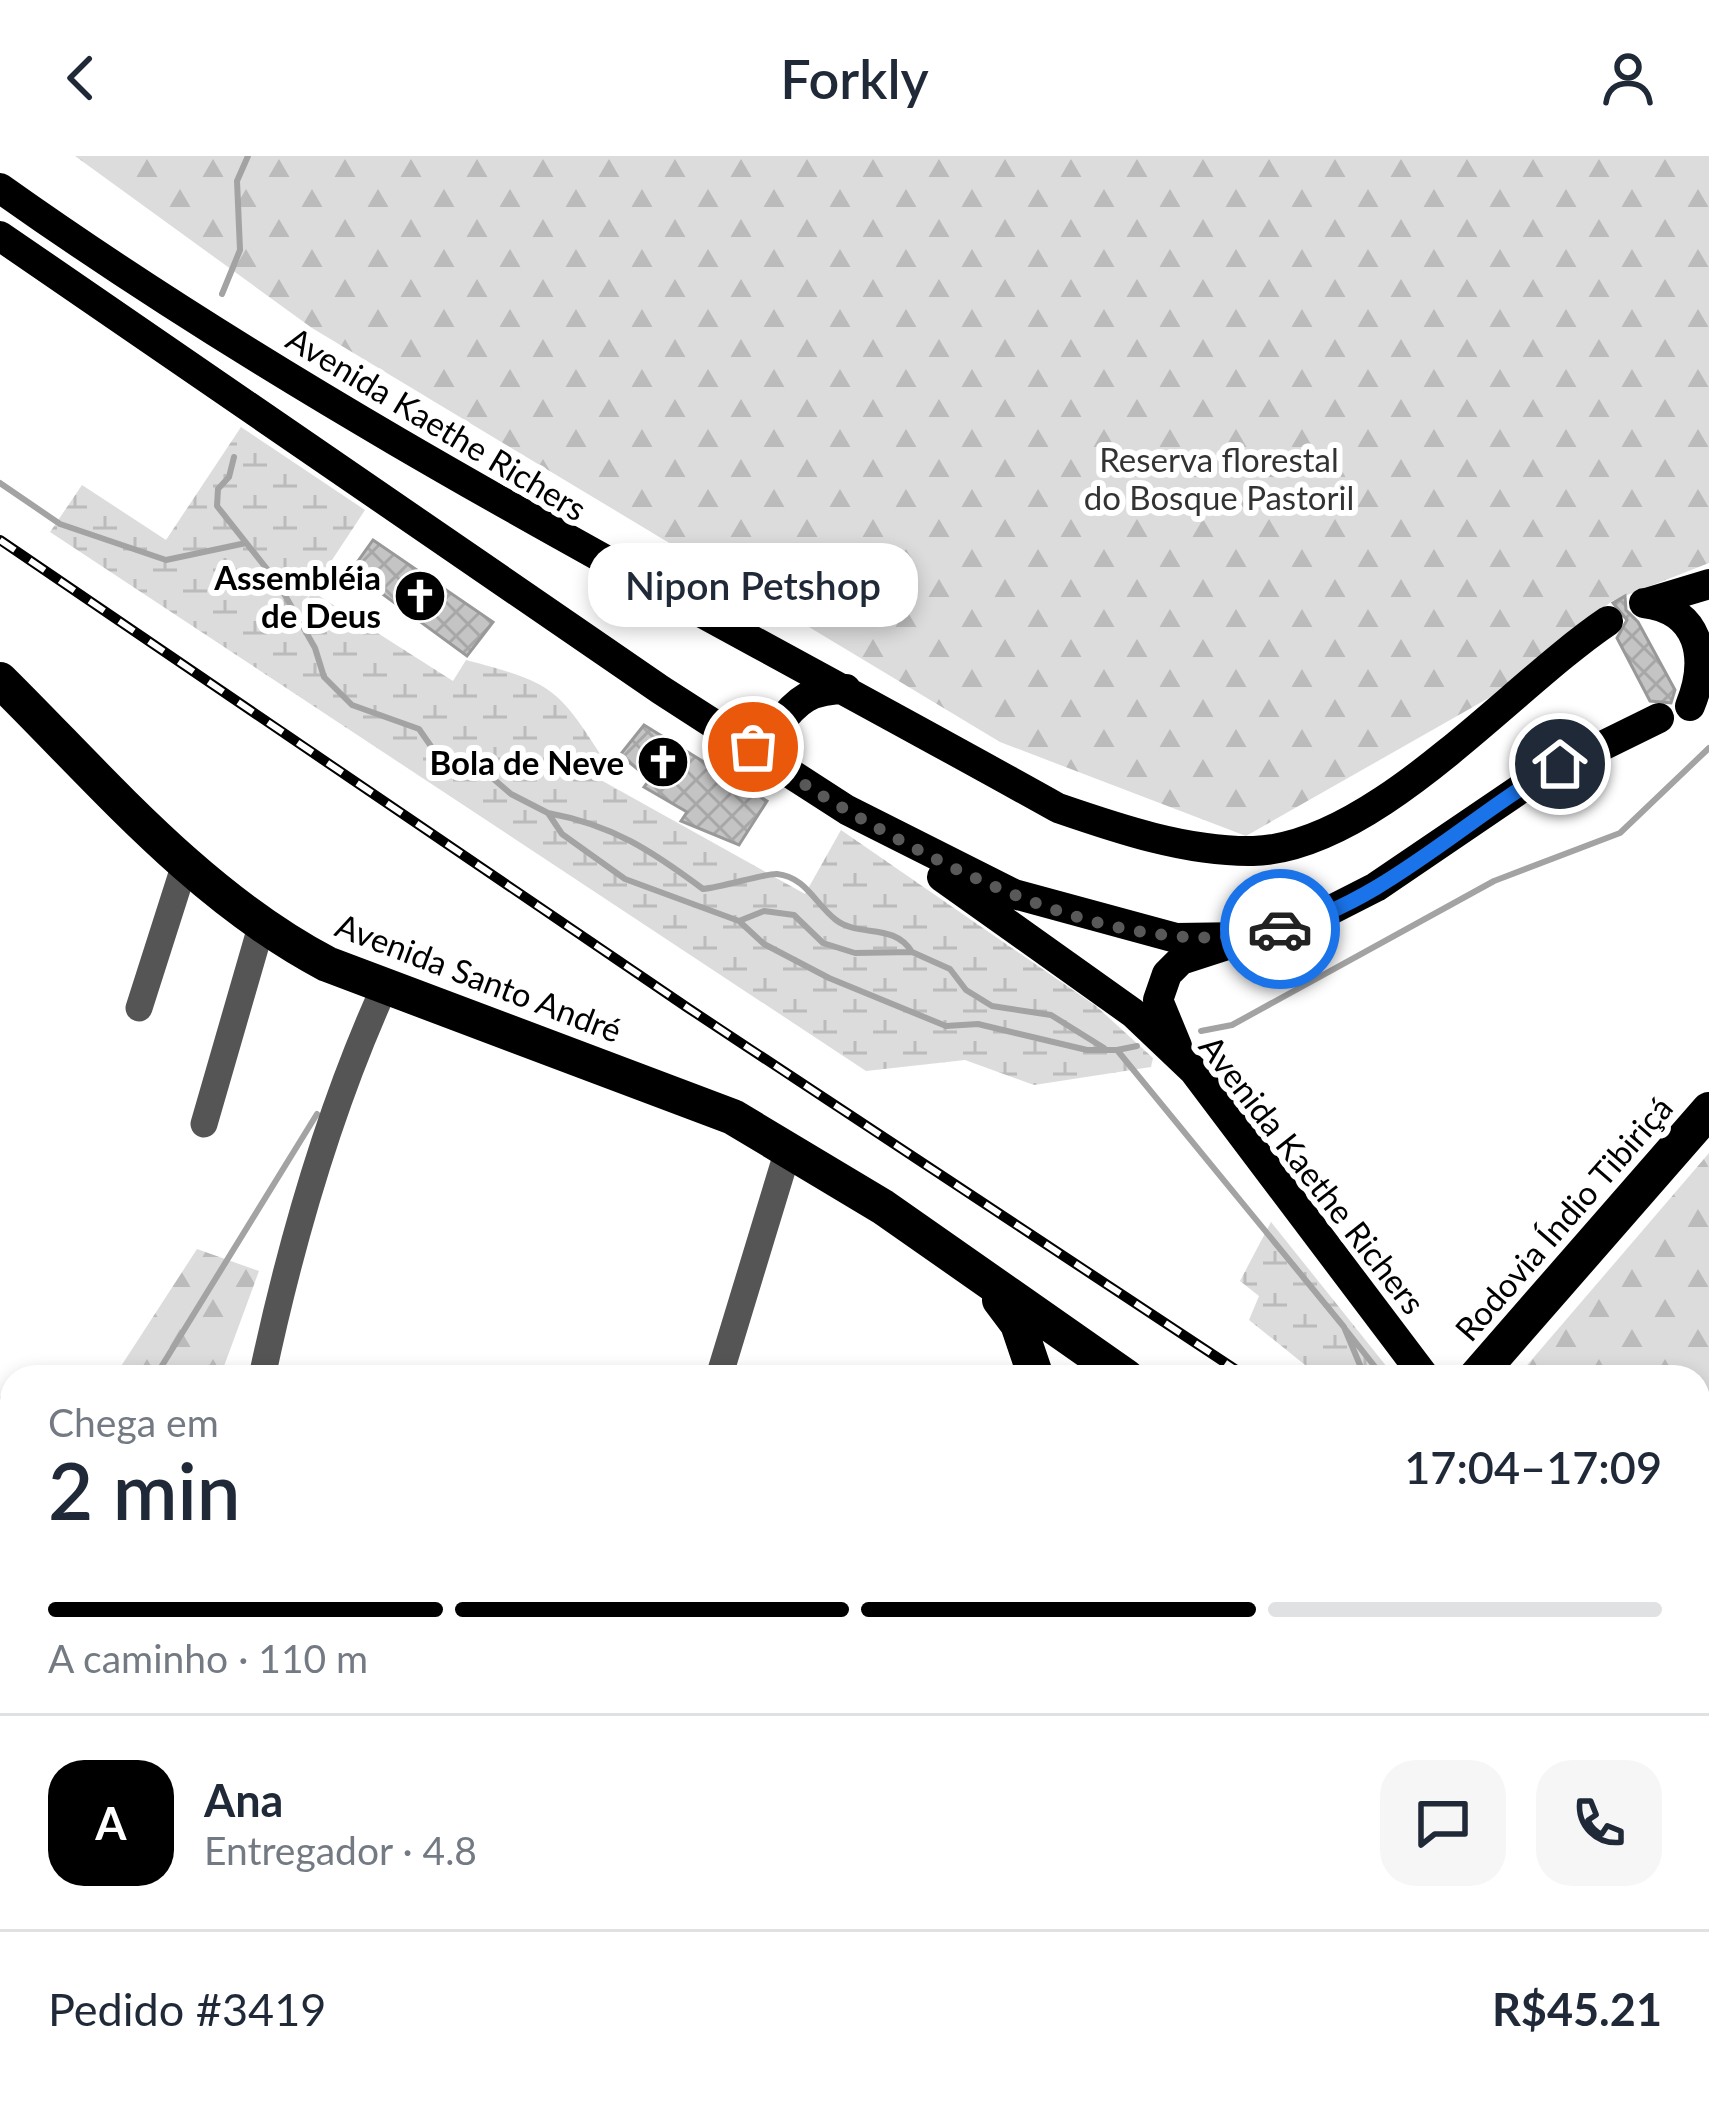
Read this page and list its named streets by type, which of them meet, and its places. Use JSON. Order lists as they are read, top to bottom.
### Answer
{
  "streets": {
    "highway": ["Avenida Santo André", "Rodovia Índio Tibiriçá"],
    "main road": ["Avenida Kaethe Richers"]
  },
  "parks": ["Reserva florestal do Bosque Pastoril"],
  "places": {
    "church": ["Assembléia de Deus", "Bola de Neve"],
    "other": ["Nipon Petshop"]
  },
  "page": {
    "header": "Forkly",
    "bubble": "Nipon Petshop",
    "heading": ["2 min", "Chega em", "17:04–17:09"],
    "panel": [
      "Ana",
      "Entregador · 4.8",
      "Pedido #3419",
      "R$45.21"
    ],
    "bar": "A caminho · 110 m",
    "round": "A"
  }
}
